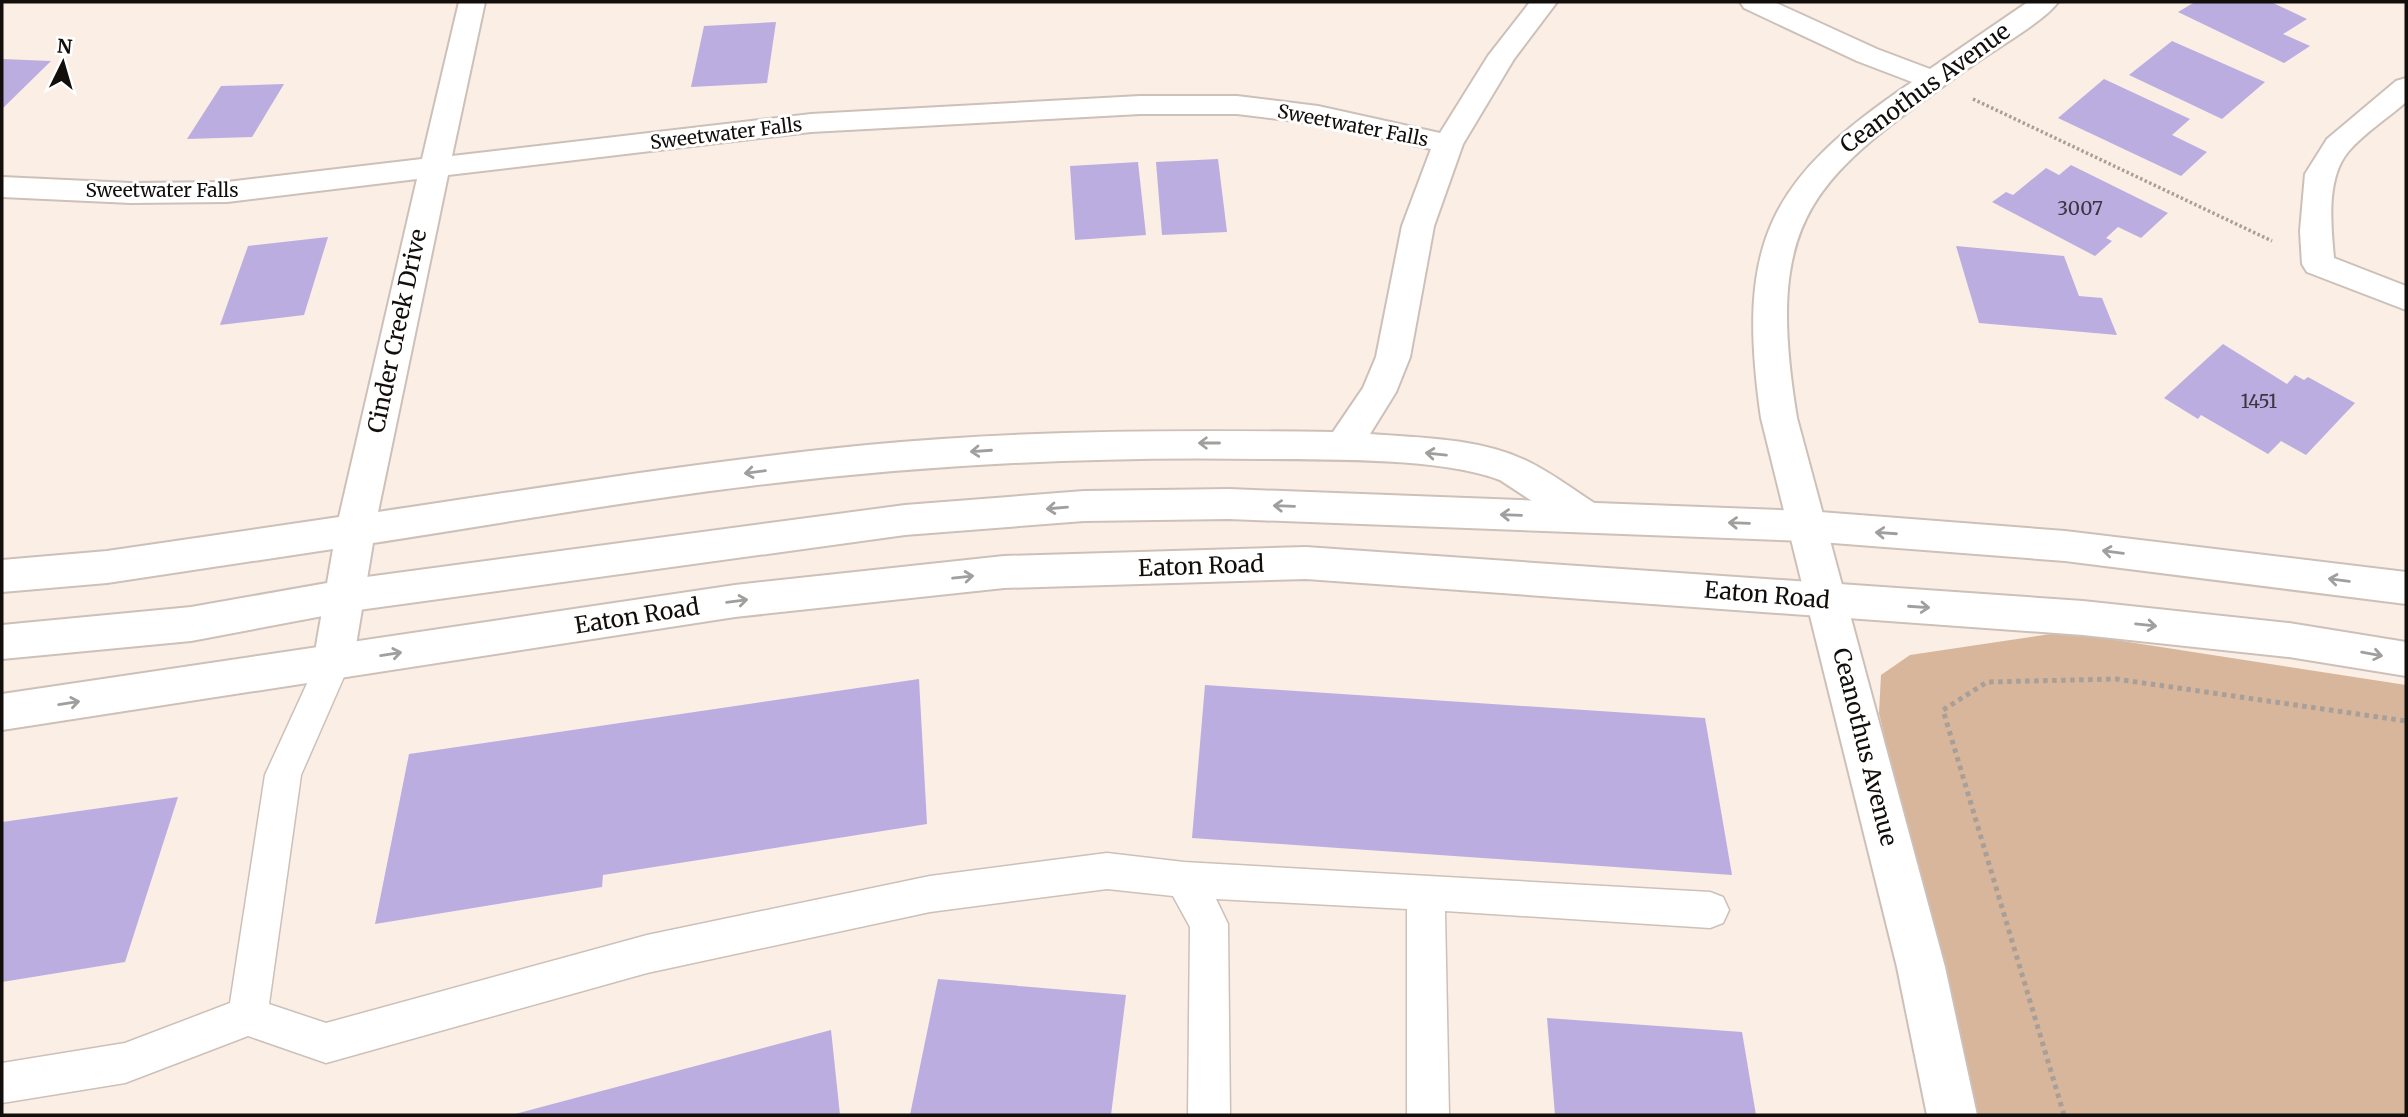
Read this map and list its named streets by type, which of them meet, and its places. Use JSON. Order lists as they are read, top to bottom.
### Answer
{
  "streets": {
    "street": [
      "Ceanothus Avenue",
      "Sweetwater Falls",
      "Cinder Creek Drive",
      "Eaton Road"
    ]
  },
  "crossings": [
    ["Ceanothus Avenue", "Eaton Road"],
    ["Sweetwater Falls", "Cinder Creek Drive"],
    ["Cinder Creek Drive", "Eaton Road"]
  ],
  "house_numbers": ["3007", "1451"],
  "north": "top"
}
